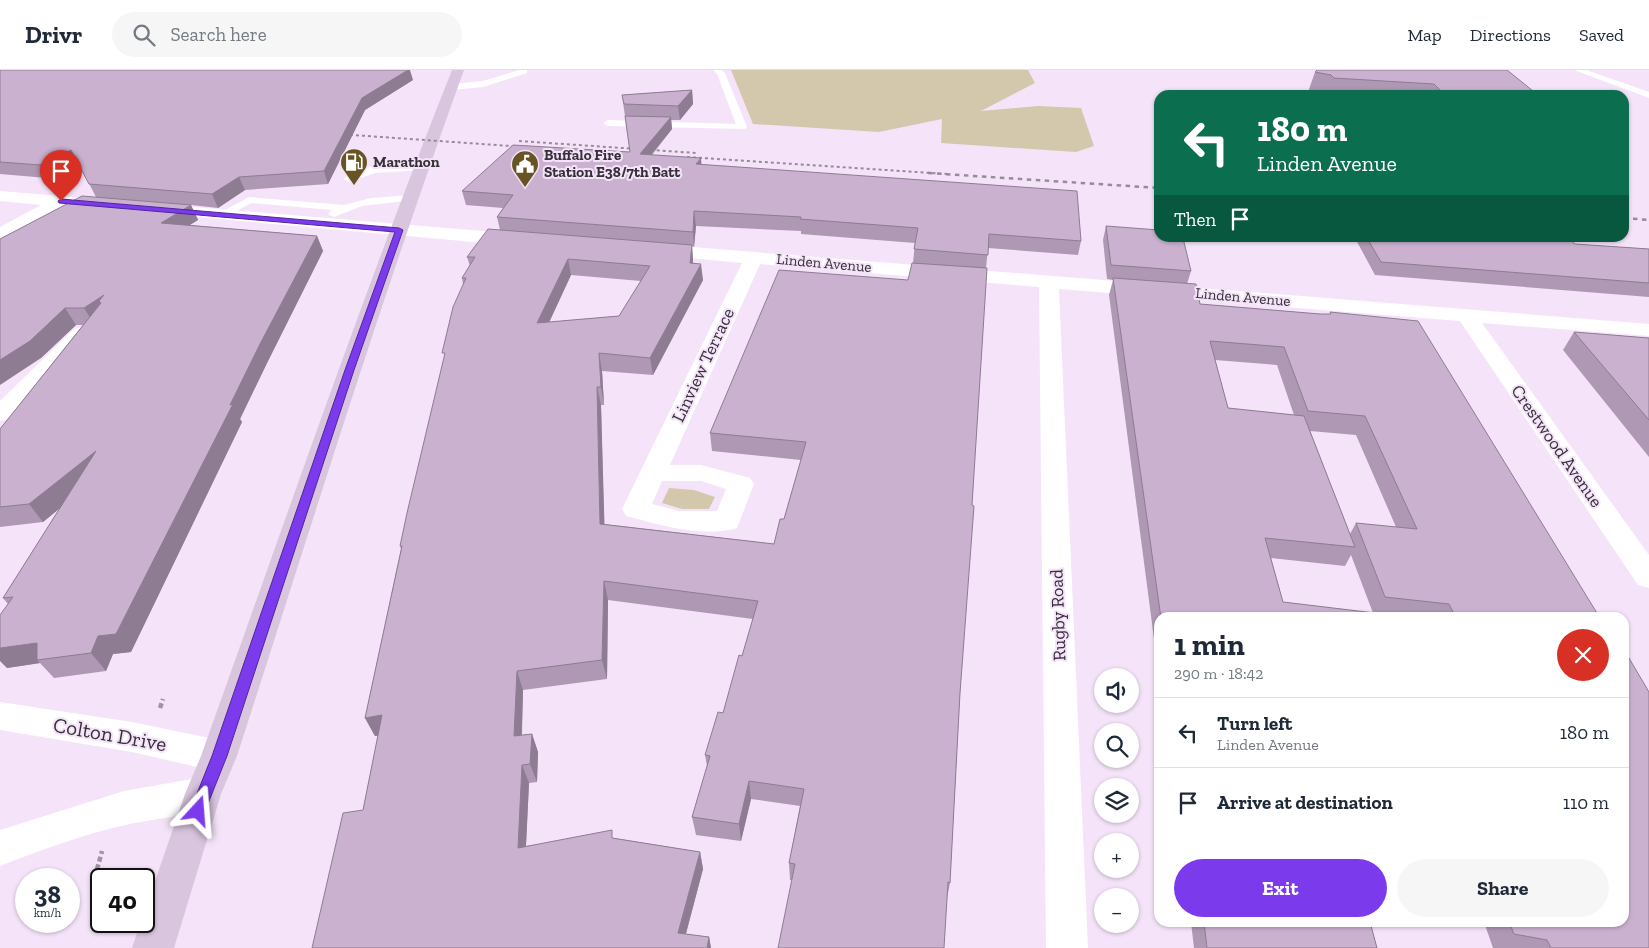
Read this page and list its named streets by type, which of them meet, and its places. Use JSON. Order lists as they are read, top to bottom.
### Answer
{
  "streets": {
    "street": [
      "Linden Avenue",
      "Linview Terrace",
      "Crestwood Avenue",
      "Rugby Road",
      "Colton Drive"
    ]
  },
  "crossings": [
    ["Linden Avenue", "Linview Terrace"],
    ["Linden Avenue", "Crestwood Avenue"],
    ["Linden Avenue", "Rugby Road"]
  ],
  "places": {
    "fuel station": ["Marathon"],
    "public building": ["Buffalo Fire Station E38/7th Batt"]
  },
  "page": {
    "header": "Drivr",
    "search": "Search here",
    "nav": ["Map", "Directions", "Saved"],
    "turn": ["180 m", "Linden Avenue"],
    "then": "Then",
    "heading": ["1 min", "290 m · 18:42"],
    "map_buttons": ["+", "−"],
    "list": [
      {
        "name": "Turn left",
        "note": "Linden Avenue",
        "value": "180 m"
      },
      {
        "name": "Arrive at destination",
        "value": "110 m"
      }
    ],
    "buttons": ["Exit", "Share"],
    "speed": "38 km/h",
    "limit": "40"
  }
}
